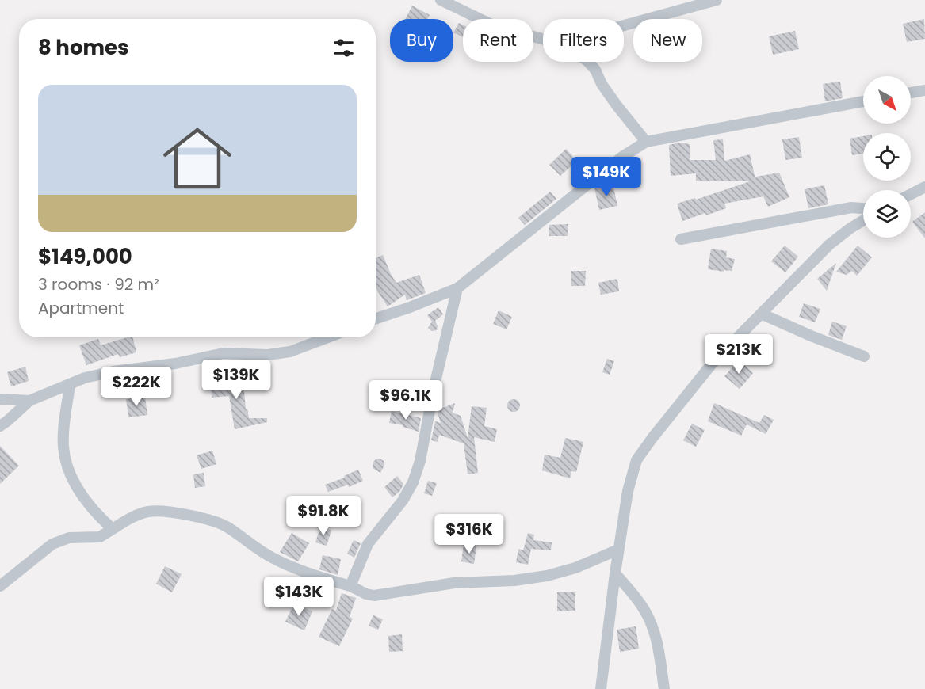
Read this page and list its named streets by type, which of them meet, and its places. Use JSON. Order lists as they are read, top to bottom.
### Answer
{
  "north": "bottom right",
  "page": {
    "chip": [
      "Buy",
      "Rent",
      "Filters",
      "New"
    ],
    "heading": "8 homes",
    "list": [
      {
        "name": "$149,000",
        "note": "3 rooms · 92 m² · Apartment"
      }
    ],
    "price": [
      "$149K",
      "$213K",
      "$139K",
      "$222K",
      "$96.1K",
      "$91.8K",
      "$316K",
      "$143K"
    ]
  }
}
